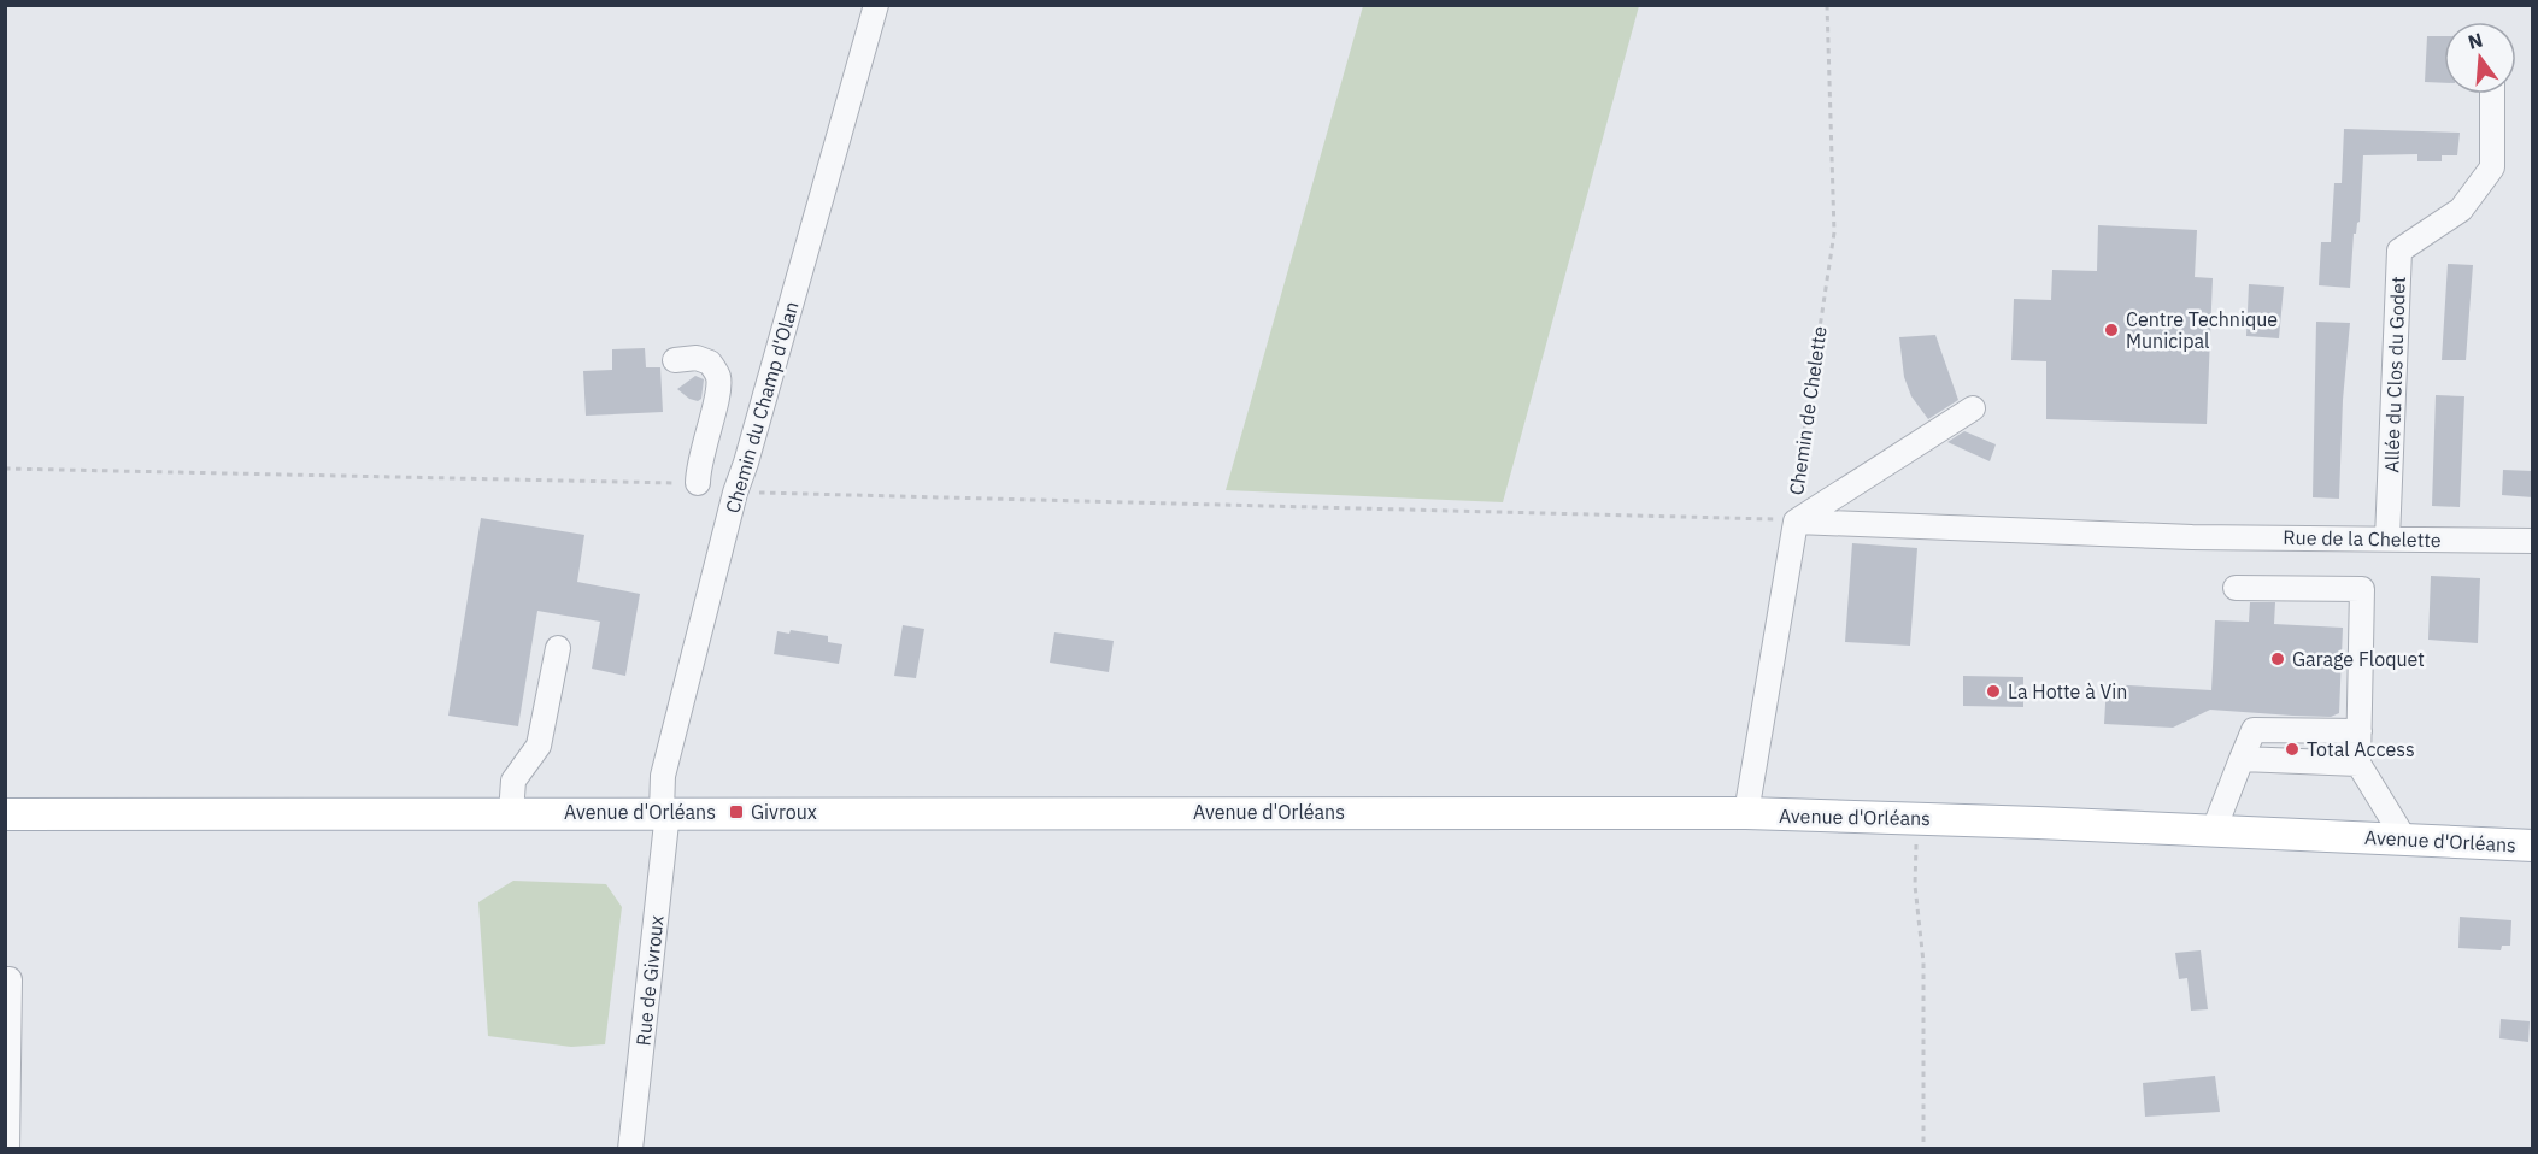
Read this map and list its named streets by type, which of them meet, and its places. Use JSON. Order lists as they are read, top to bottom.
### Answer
{
  "streets": {
    "main road": ["Avenue d'Orléans"],
    "street": [
      "Allée du Clos du Godet",
      "Chemin du Champ d'Olan",
      "Chemin de Chelette",
      "Rue de la Chelette",
      "Rue de Givroux"
    ]
  },
  "crossings": [
    ["Allée du Clos du Godet", "Rue de la Chelette"],
    ["Chemin du Champ d'Olan", "Avenue d'Orléans"],
    ["Chemin du Champ d'Olan", "Rue de Givroux"],
    ["Chemin de Chelette", "Rue de la Chelette"],
    ["Chemin de Chelette", "Avenue d'Orléans"],
    ["Avenue d'Orléans", "Rue de Givroux"]
  ],
  "places": {
    "other": [
      "Centre Technique Municipal",
      "Garage Floquet",
      "La Hotte à Vin",
      "Total Access"
    ],
    "transit": ["Givroux"]
  },
  "north": "top"
}
